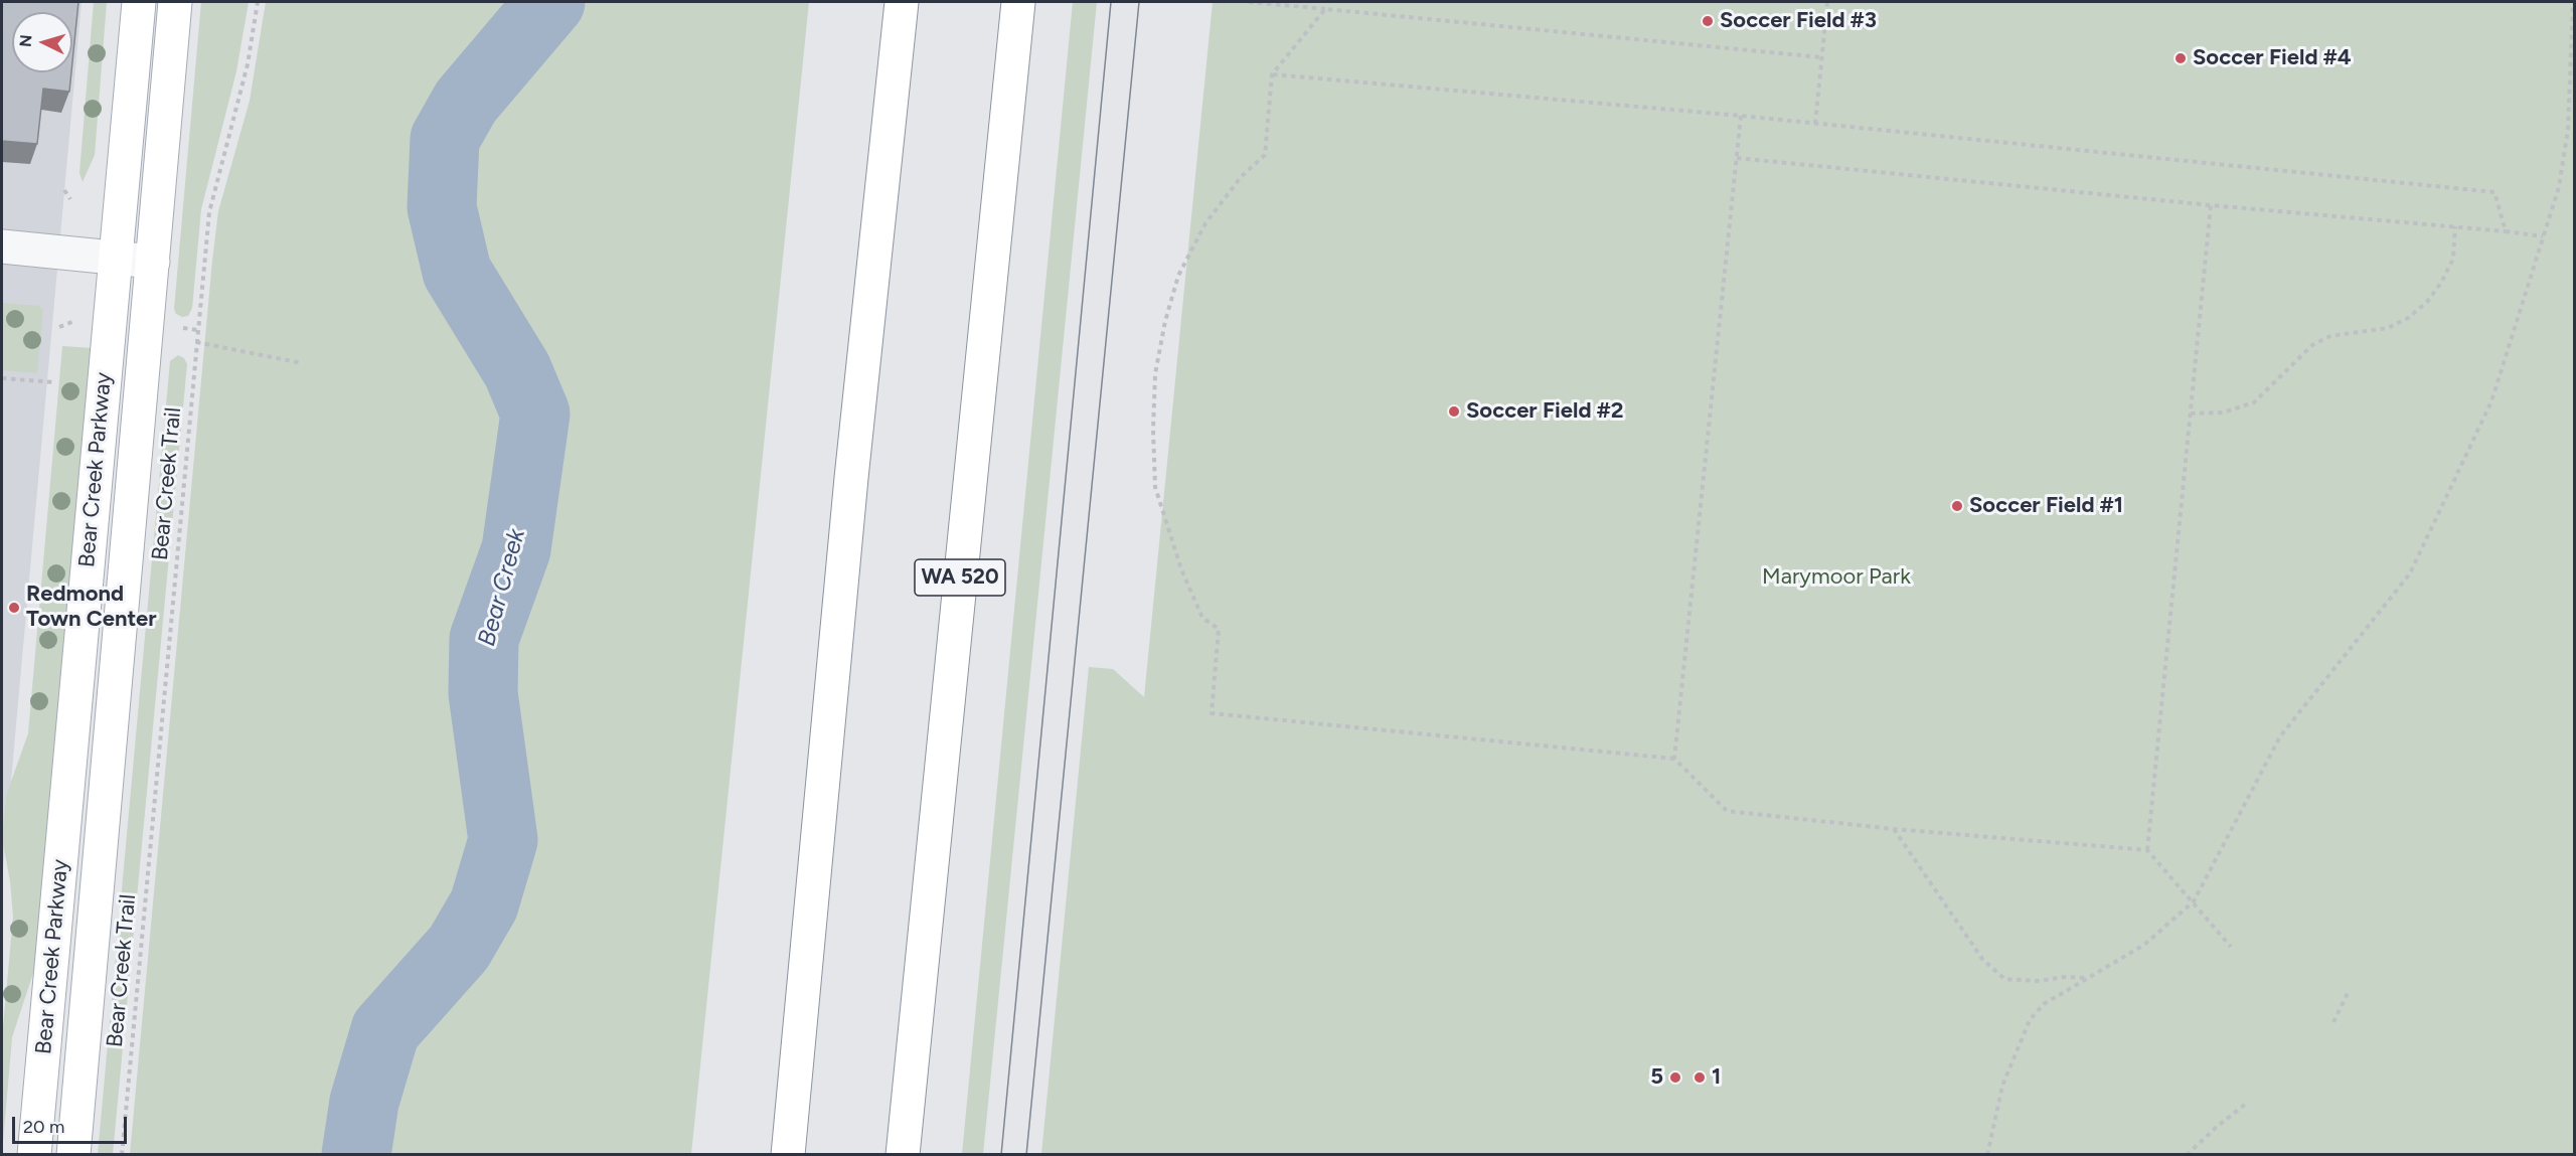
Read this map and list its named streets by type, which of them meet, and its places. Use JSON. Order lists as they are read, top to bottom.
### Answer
{
  "streets": {
    "main road": ["Bear Creek Parkway", "WA 520"],
    "path": ["Bear Creek Trail"]
  },
  "water": ["Bear Creek"],
  "parks": ["Marymoor Park"],
  "places": [
    "Soccer Field #3",
    "Soccer Field #4",
    "Soccer Field #2",
    "Soccer Field #1",
    "Redmond Town Center",
    "5",
    "1"
  ],
  "scale_bar": "20 m",
  "north": "left"
}
